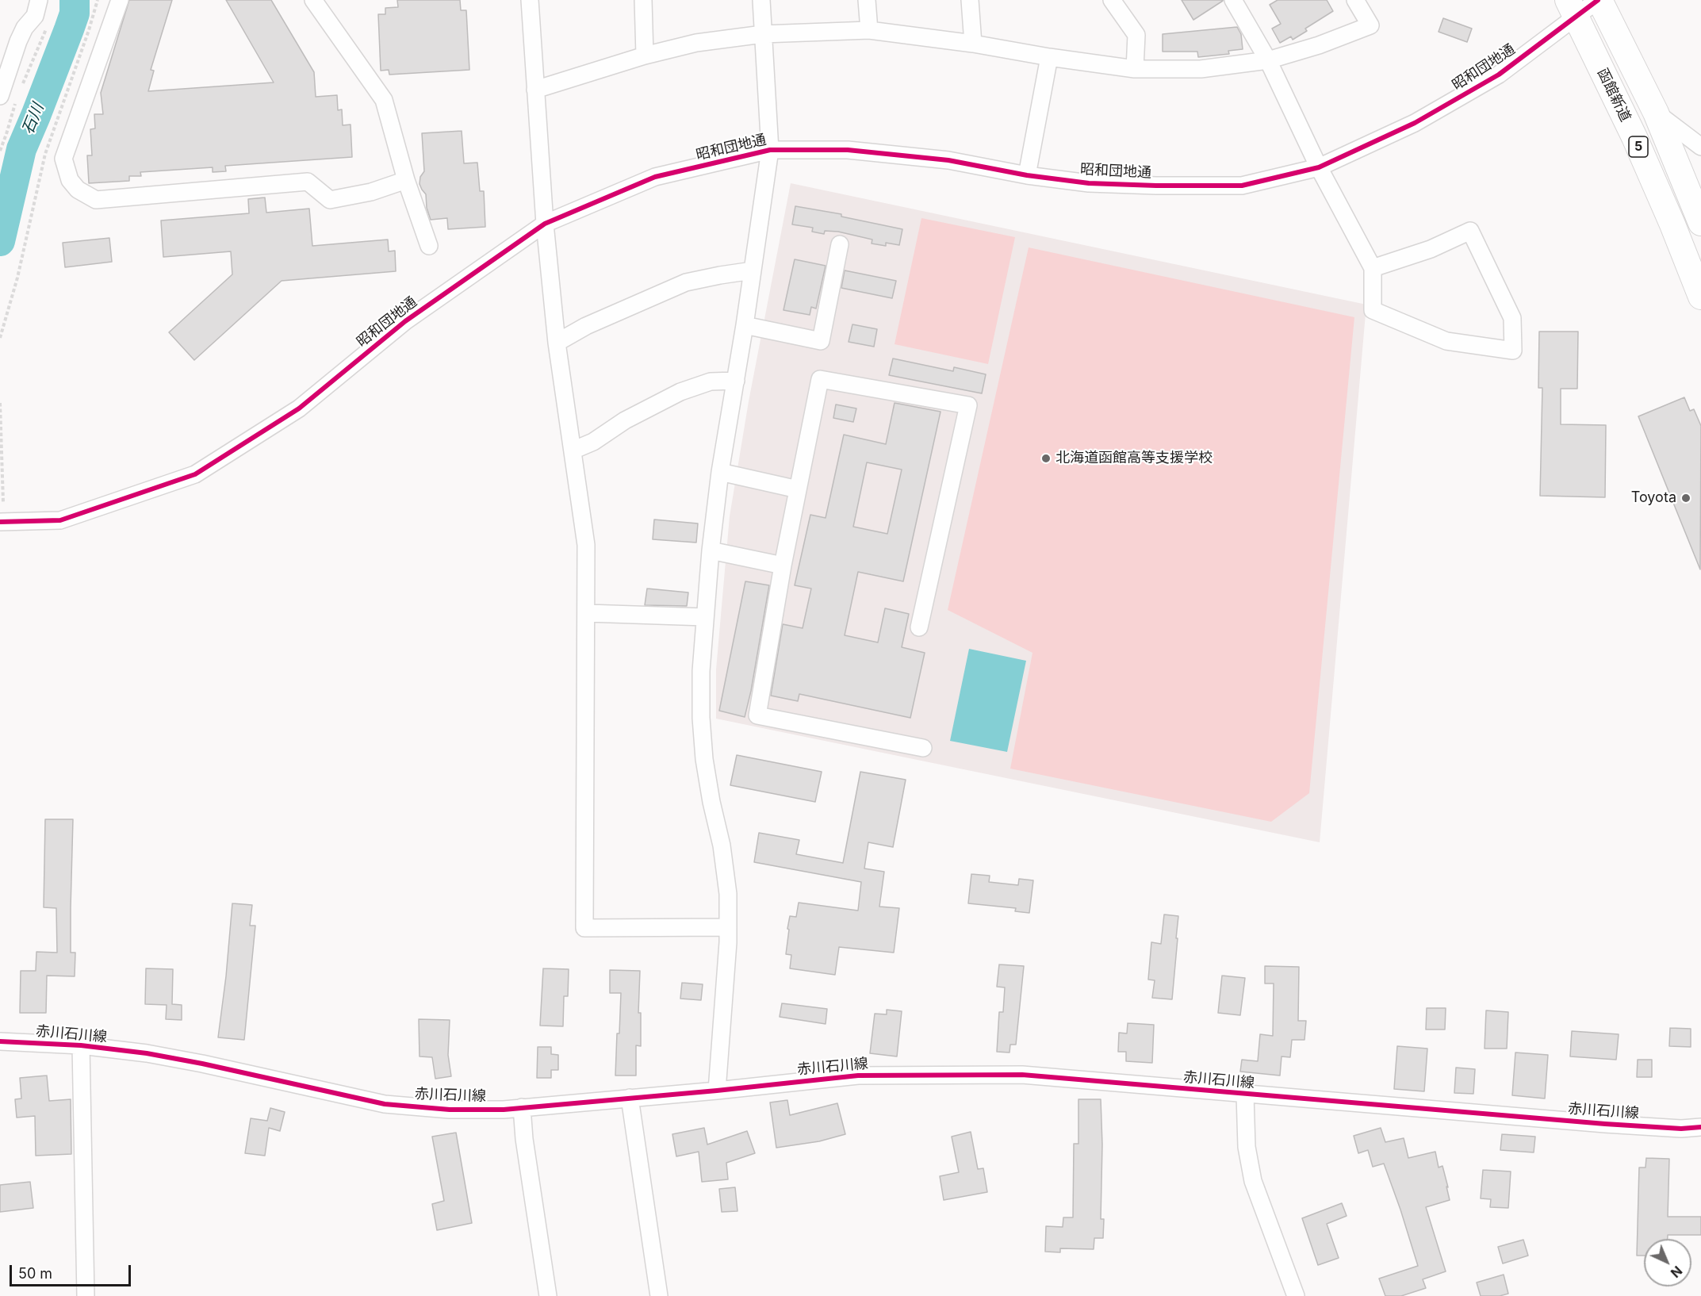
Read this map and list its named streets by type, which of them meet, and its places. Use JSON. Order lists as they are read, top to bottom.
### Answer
{
  "streets": {
    "highway": ["函館新道", "5"],
    "street": ["昭和団地通", "赤川石川線"]
  },
  "crossings": [
    ["昭和団地通", "函館新道"]
  ],
  "water": ["石川"],
  "places": ["北海道函館高等支援学校", "Toyota"],
  "scale_bar": "50 m",
  "north": "bottom right"
}
